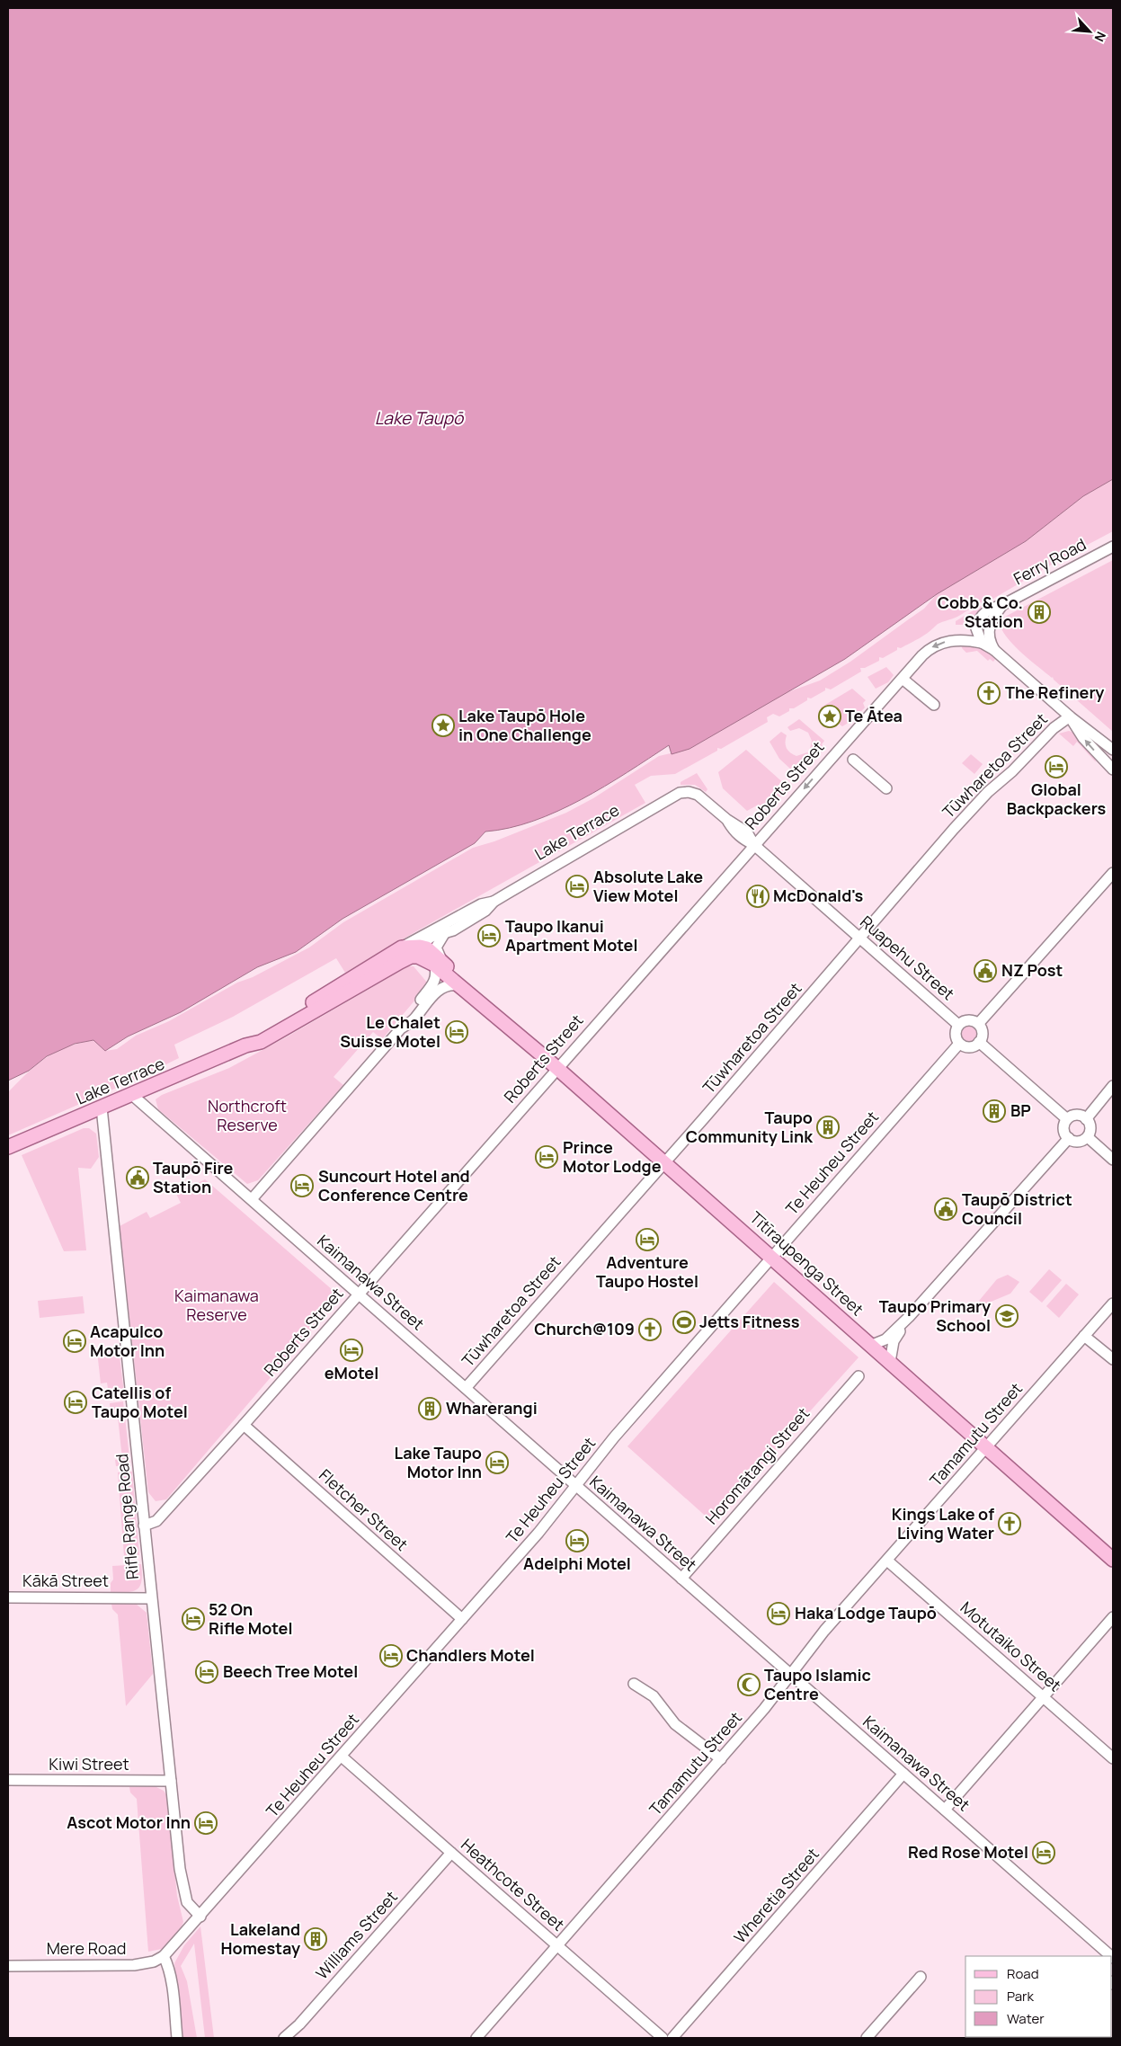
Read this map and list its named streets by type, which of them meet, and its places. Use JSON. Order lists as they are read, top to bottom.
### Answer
{
  "streets": {
    "main road": ["Lake Terrace", "Tītīraupenga Street"],
    "street": [
      "Ferry Road",
      "Tūwharetoa Street",
      "Roberts Street",
      "Ruapehu Street",
      "Te Heuheu Street",
      "Kaimanawa Street",
      "Tamamutu Street",
      "Horomātangi Street",
      "Fletcher Street",
      "Rifle Range Road",
      "Kākā Street",
      "Motutaiko Street",
      "Kiwi Street",
      "Heathcote Street",
      "Wheretia Street",
      "Williams Street",
      "Mere Road"
    ]
  },
  "crossings": [
    ["Ferry Road", "Roberts Street"],
    ["Tūwharetoa Street", "Ruapehu Street"],
    ["Tūwharetoa Street", "Tītīraupenga Street"],
    ["Tūwharetoa Street", "Kaimanawa Street"],
    ["Roberts Street", "Ruapehu Street"],
    ["Roberts Street", "Tītīraupenga Street"],
    ["Roberts Street", "Kaimanawa Street"],
    ["Roberts Street", "Fletcher Street"],
    ["Roberts Street", "Rifle Range Road"],
    ["Lake Terrace", "Ruapehu Street"],
    ["Lake Terrace", "Tītīraupenga Street"],
    ["Lake Terrace", "Kaimanawa Street"],
    ["Lake Terrace", "Rifle Range Road"],
    ["Ruapehu Street", "Te Heuheu Street"],
    ["Te Heuheu Street", "Tītīraupenga Street"],
    ["Te Heuheu Street", "Kaimanawa Street"],
    ["Te Heuheu Street", "Fletcher Street"],
    ["Te Heuheu Street", "Rifle Range Road"],
    ["Te Heuheu Street", "Heathcote Street"],
    ["Te Heuheu Street", "Mere Road"],
    ["Tītīraupenga Street", "Tamamutu Street"],
    ["Kaimanawa Street", "Tamamutu Street"],
    ["Kaimanawa Street", "Horomātangi Street"],
    ["Kaimanawa Street", "Wheretia Street"],
    ["Tamamutu Street", "Motutaiko Street"],
    ["Tamamutu Street", "Heathcote Street"],
    ["Rifle Range Road", "Kākā Street"],
    ["Rifle Range Road", "Kiwi Street"],
    ["Heathcote Street", "Williams Street"]
  ],
  "water": ["Lake Taupō"],
  "parks": ["Northcroft Reserve", "Kaimanawa Reserve"],
  "places": {
    "building": [
      "Cobb & Co. Station",
      "BP",
      "Taupo Community Link",
      "Wharerangi",
      "Lakeland Homestay"
    ],
    "church": ["The Refinery", "Church@109", "Kings Lake of Living Water"],
    "place": ["Te Ātea", "Lake Taupō Hole in One Challenge"],
    "hotel": [
      "Global Backpackers",
      "Absolute Lake View Motel",
      "Taupo Ikanui Apartment Motel",
      "Le Chalet Suisse Motel",
      "Prince Motor Lodge",
      "Suncourt Hotel and Conference Centre",
      "Adventure Taupo Hostel",
      "Acapulco Motor Inn",
      "eMotel",
      "Catellis of Taupo Motel",
      "Lake Taupo Motor Inn",
      "Adelphi Motel",
      "Haka Lodge Taupō",
      "52 On Rifle Motel",
      "Chandlers Motel",
      "Beech Tree Motel",
      "Ascot Motor Inn",
      "Red Rose Motel"
    ],
    "restaurant": ["McDonald's"],
    "public building": ["NZ Post", "Taupō Fire Station", "Taupō District Council"],
    "school or university": ["Taupo Primary School"],
    "sports": ["Jetts Fitness"],
    "mosque": ["Taupo Islamic Centre"]
  },
  "legend": ["Road", "Park", "Water"],
  "north": "bottom right"
}
